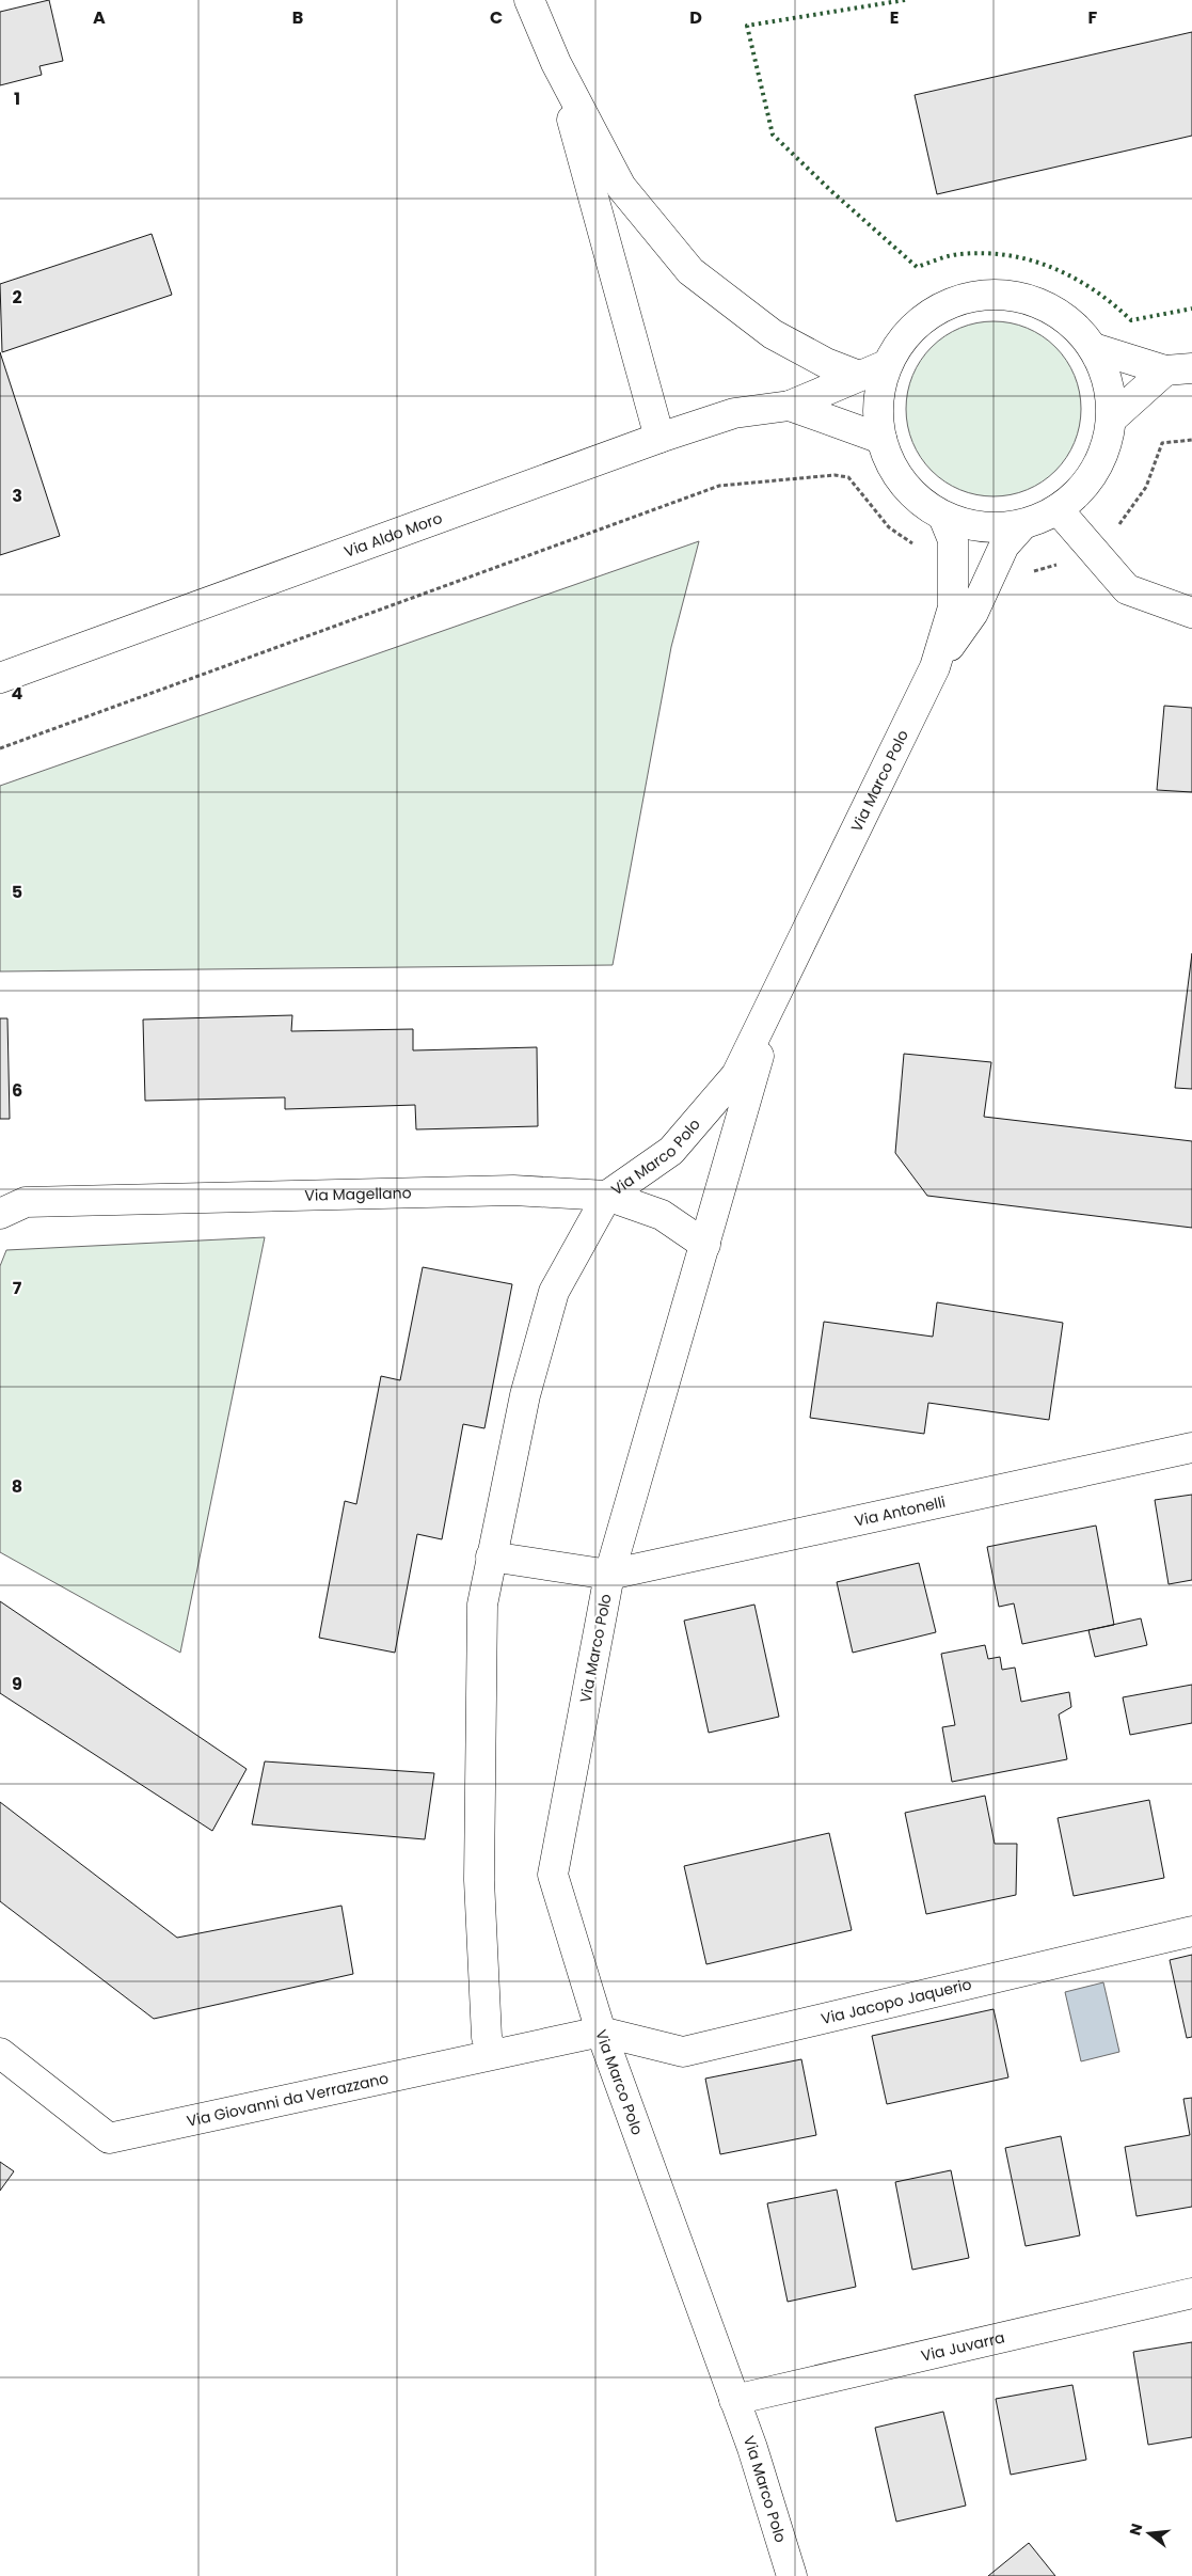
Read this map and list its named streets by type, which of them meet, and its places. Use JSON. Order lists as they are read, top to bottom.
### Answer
{
  "streets": {
    "street": [
      "Via Aldo Moro",
      "Via Marco Polo",
      "Via Magellano",
      "Via Antonelli",
      "Via Jacopo Jaquerio",
      "Via Giovanni da Verrazzano",
      "Via Juvarra"
    ]
  },
  "crossings": [
    ["Via Marco Polo", "Via Magellano"],
    ["Via Marco Polo", "Via Antonelli"],
    ["Via Marco Polo", "Via Jacopo Jaquerio"],
    ["Via Marco Polo", "Via Giovanni da Verrazzano"],
    ["Via Marco Polo", "Via Juvarra"],
    ["Via Jacopo Jaquerio", "Via Giovanni da Verrazzano"]
  ],
  "north": "left",
  "grid": {
    "columns": [
      "A",
      "B",
      "C",
      "D",
      "E",
      "F"
    ],
    "rows": [
      "1",
      "2",
      "3",
      "4",
      "5",
      "6",
      "7",
      "8",
      "9"
    ]
  }
}
